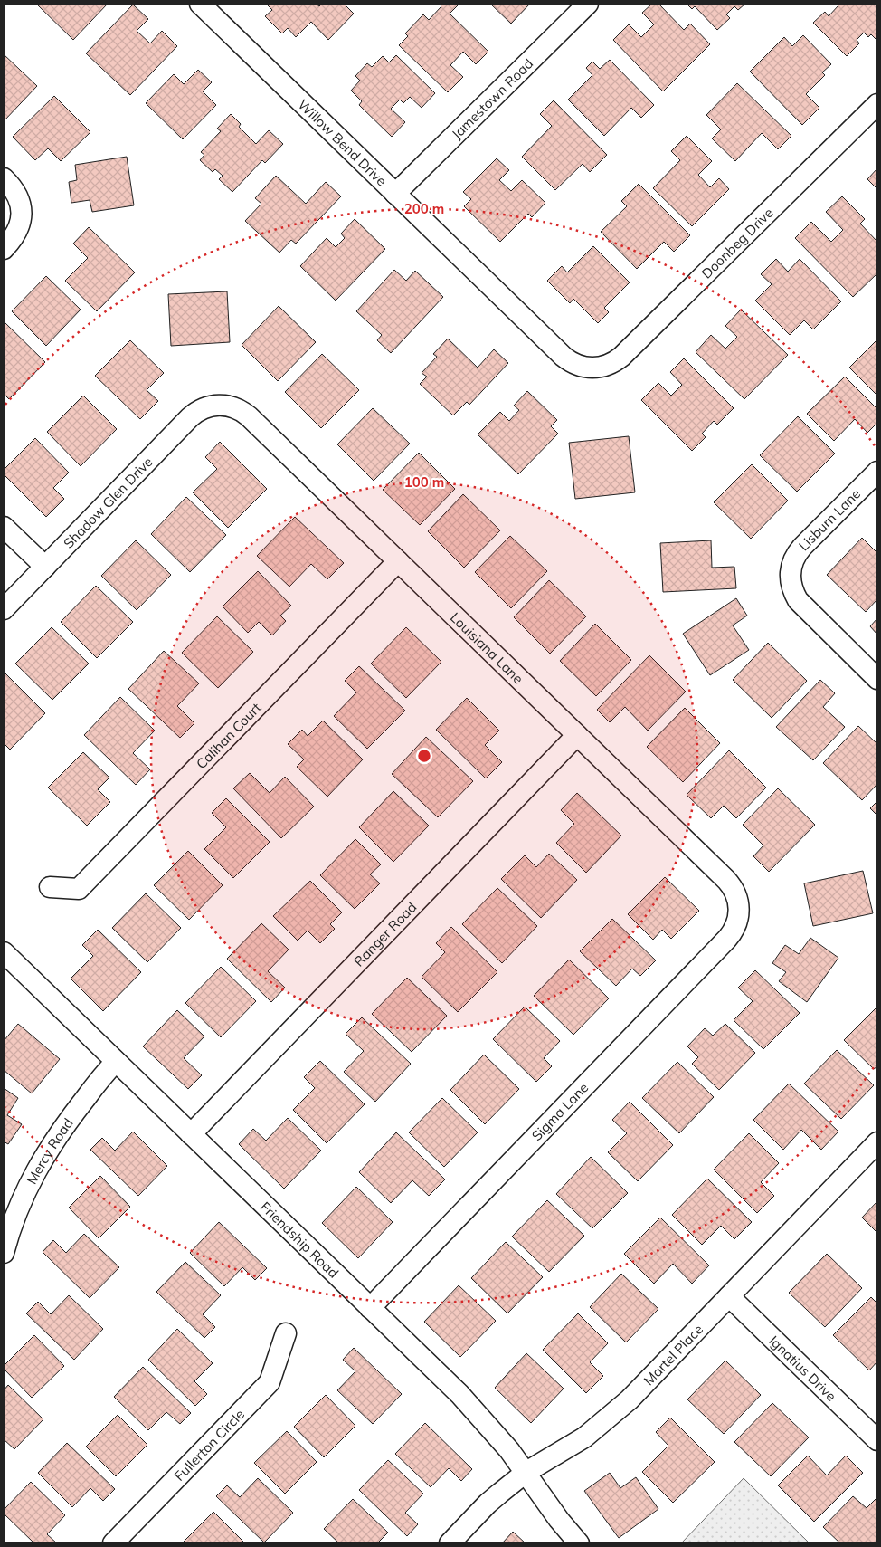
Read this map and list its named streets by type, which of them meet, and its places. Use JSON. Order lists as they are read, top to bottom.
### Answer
{
  "streets": {
    "street": [
      "Jamestown Road",
      "Willow Bend Drive",
      "Doonbeg Drive",
      "Shadow Glen Drive",
      "Lisburn Lane",
      "Louisiana Lane",
      "Calihan Court",
      "Ranger Road",
      "Sigma Lane",
      "Mercy Road",
      "Friendship Road",
      "Martel Place",
      "Ignatius Drive",
      "Fullerton Circle"
    ]
  },
  "crossings": [
    ["Jamestown Road", "Willow Bend Drive"],
    ["Willow Bend Drive", "Doonbeg Drive"],
    ["Shadow Glen Drive", "Louisiana Lane"],
    ["Louisiana Lane", "Calihan Court"],
    ["Louisiana Lane", "Ranger Road"],
    ["Louisiana Lane", "Sigma Lane"],
    ["Ranger Road", "Friendship Road"],
    ["Sigma Lane", "Friendship Road"],
    ["Mercy Road", "Friendship Road"],
    ["Friendship Road", "Martel Place"],
    ["Martel Place", "Ignatius Drive"]
  ],
  "rings": ["200 m", "100 m"]
}
